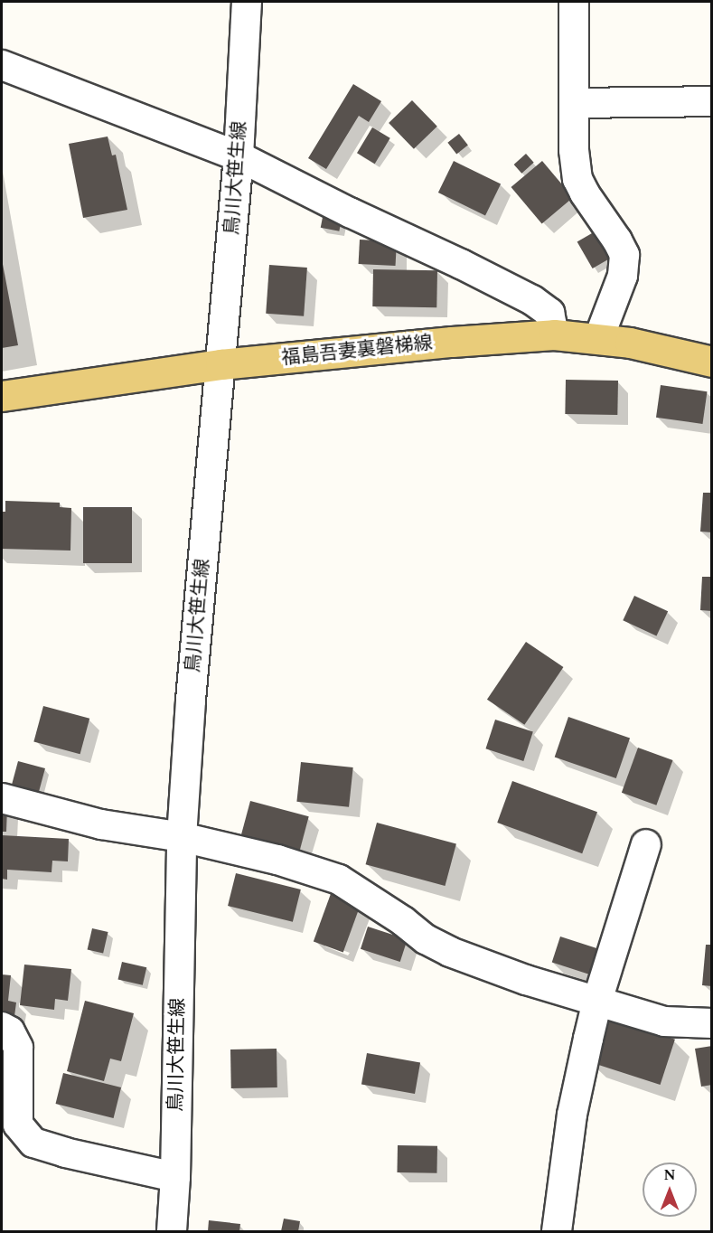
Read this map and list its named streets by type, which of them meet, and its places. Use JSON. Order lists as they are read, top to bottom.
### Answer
{
  "streets": {
    "main road": ["福島吾妻裏磐梯線"],
    "street": ["鳥川大笹生線"]
  },
  "crossings": [
    ["鳥川大笹生線", "福島吾妻裏磐梯線"]
  ],
  "north": "top"
}
